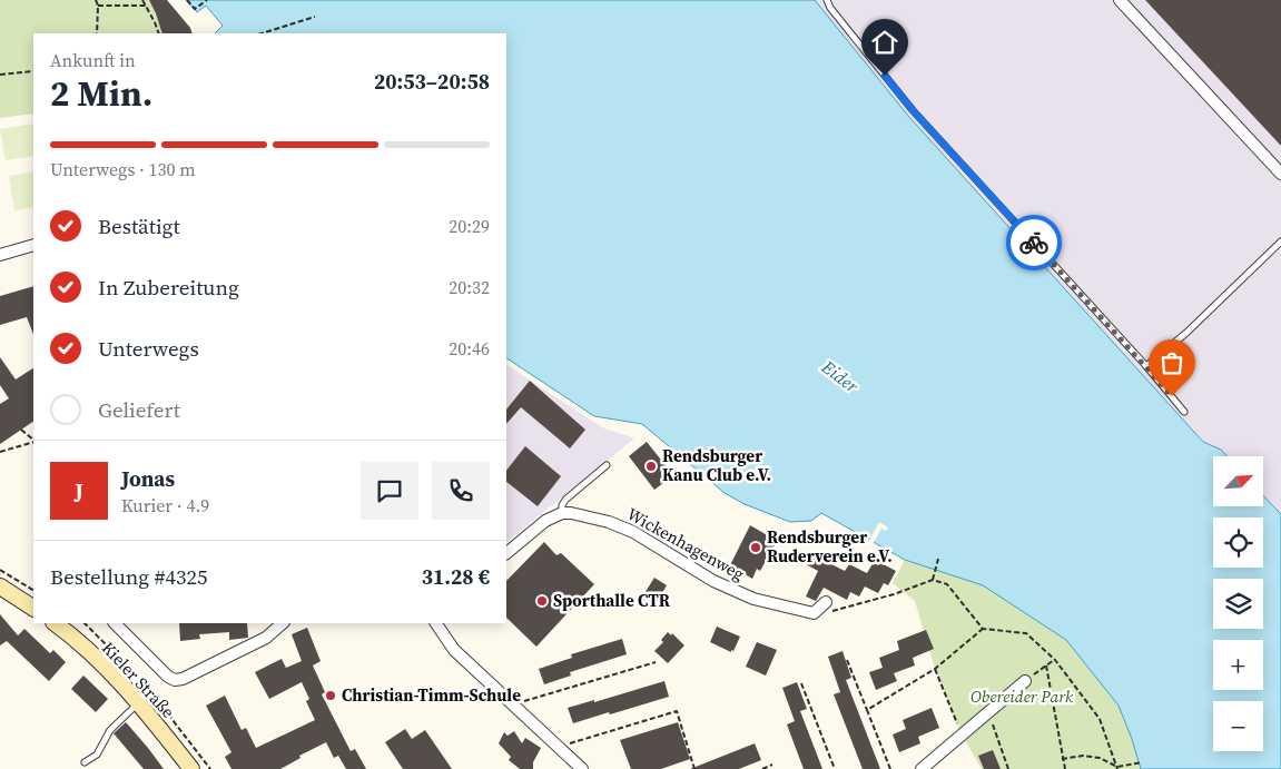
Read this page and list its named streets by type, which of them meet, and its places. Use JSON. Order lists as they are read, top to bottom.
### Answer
{
  "streets": {
    "main road": ["Kieler Straße"],
    "street": ["Wickenhagenweg"]
  },
  "water": ["Eider"],
  "parks": ["Obereider Park"],
  "places": [
    "Rendsburger Kanu Club e.V.",
    "Rendsburger Ruderverein e.V.",
    "Sporthalle CTR",
    "Christian-Timm-Schule"
  ],
  "north": "top right",
  "page": {
    "heading": ["2 Min.", "Ankunft in", "20:53–20:58"],
    "panel": [
      "Jonas",
      "Kurier · 4.9",
      "Bestellung #4325",
      "31.28 €"
    ],
    "bar": "Unterwegs · 130 m",
    "list": [
      ["Bestätigt", "20:29"],
      ["In Zubereitung", "20:32"],
      ["Unterwegs", "20:46"],
      "Geliefert"
    ],
    "map_buttons": ["+", "−"],
    "round": "J"
  }
}
